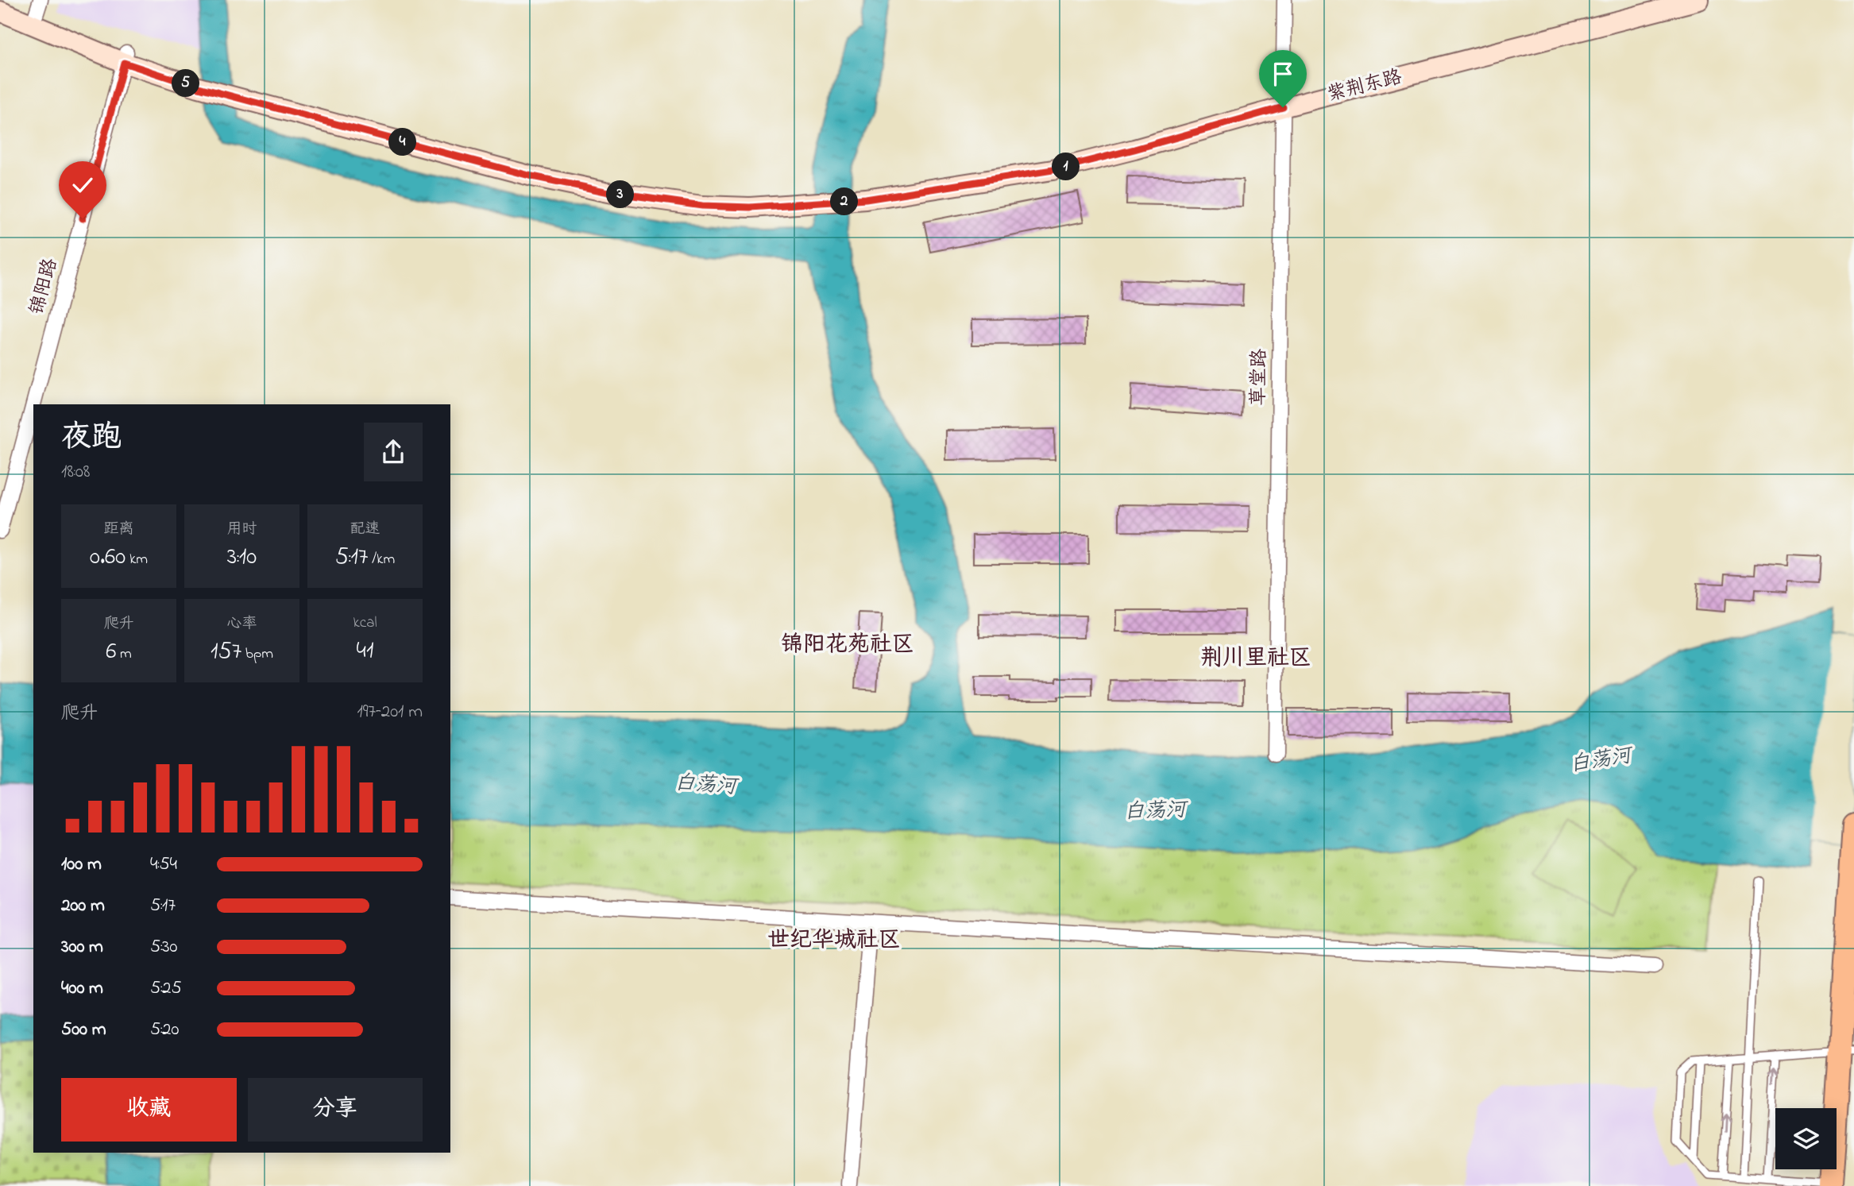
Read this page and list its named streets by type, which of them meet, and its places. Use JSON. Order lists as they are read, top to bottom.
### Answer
{
  "streets": {
    "street": ["紫荆东路", "锦阳路", "草堂路"]
  },
  "crossings": [
    ["紫荆东路", "锦阳路"],
    ["紫荆东路", "草堂路"]
  ],
  "districts": ["锦阳花苑社区", "荆川里社区", "世纪华城社区"],
  "water": ["白荡河"],
  "page": {
    "pins": [
      "5",
      "4",
      "1",
      "3",
      "2"
    ],
    "heading": ["夜跑", "18:08"],
    "stats": [
      ["距离", "0.60 km"],
      ["用时", "3:10"],
      ["配速", "5:17 /km"],
      ["爬升", "6 m"],
      ["心率", "157 bpm"],
      ["kcal", "41"]
    ],
    "chart": ["爬升", "197–201 m"],
    "list": [
      {
        "name": "100 m",
        "note": "4:54"
      },
      {
        "name": "200 m",
        "note": "5:17"
      },
      {
        "name": "300 m",
        "note": "5:30"
      },
      {
        "name": "400 m",
        "note": "5:25"
      },
      {
        "name": "500 m",
        "note": "5:20"
      }
    ],
    "buttons": ["收藏", "分享"]
  }
}
